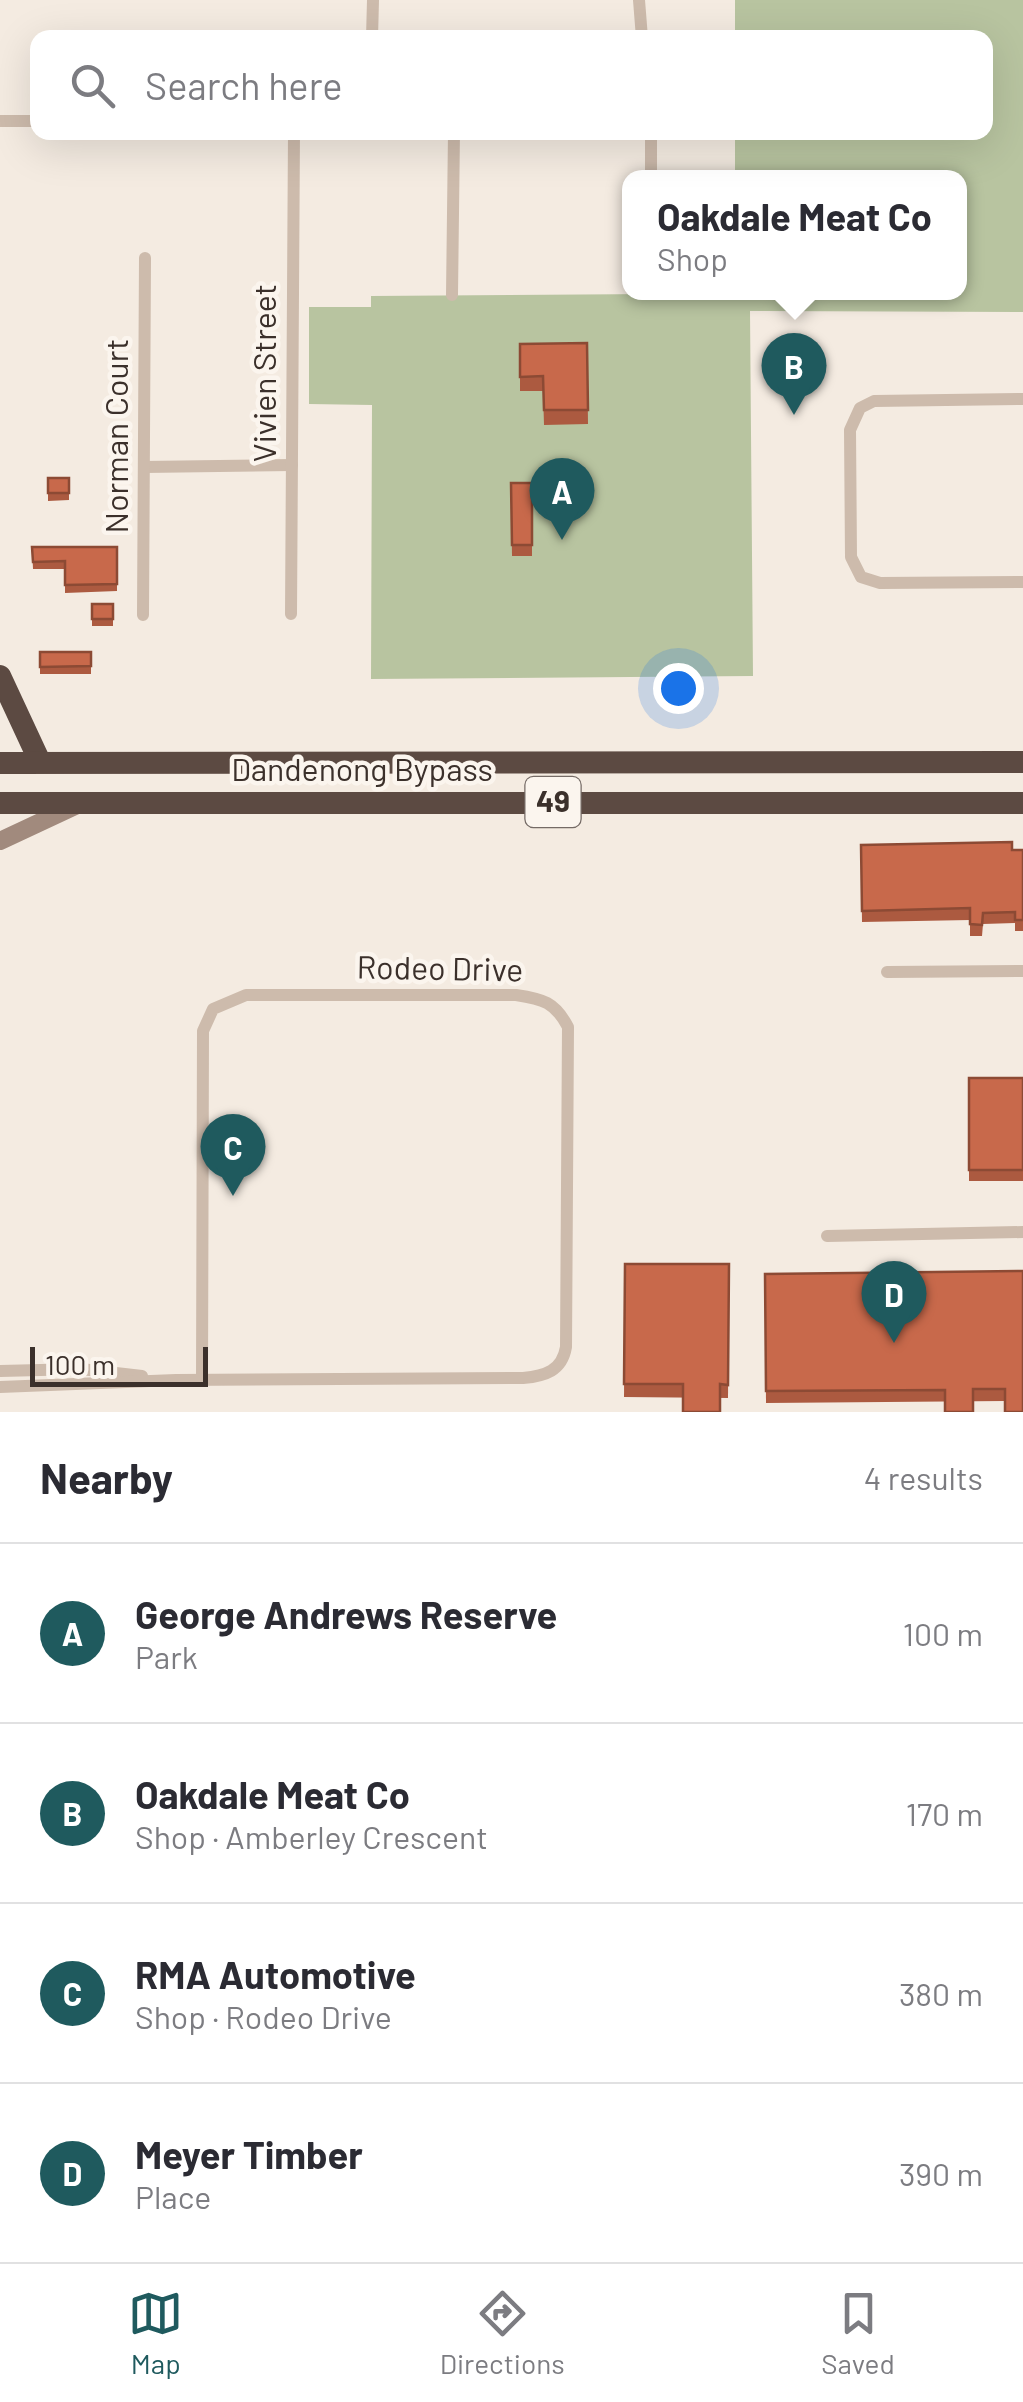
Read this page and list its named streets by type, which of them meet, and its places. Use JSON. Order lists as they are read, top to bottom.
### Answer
{
  "streets": {
    "highway": ["Dandenong Bypass", "49"],
    "street": ["Vivien Street", "Norman Court", "Rodeo Drive"]
  },
  "scale_bar": "100 m",
  "page": {
    "search": "Search here",
    "popup": ["Oakdale Meat Co", "Shop"],
    "pins": [
      "B",
      "A",
      "C",
      "D"
    ],
    "scale": "100 m",
    "heading": ["Nearby", "4 results"],
    "list": [
      {
        "mark": "A",
        "name": "George Andrews Reserve",
        "note": "Park",
        "value": "100 m"
      },
      {
        "mark": "B",
        "name": "Oakdale Meat Co",
        "note": "Shop · Amberley Crescent",
        "value": "170 m"
      },
      {
        "mark": "C",
        "name": "RMA Automotive",
        "note": "Shop · Rodeo Drive",
        "value": "380 m"
      },
      {
        "mark": "D",
        "name": "Meyer Timber",
        "note": "Place",
        "value": "390 m"
      }
    ],
    "nav": ["Map", "Directions", "Saved"]
  }
}
